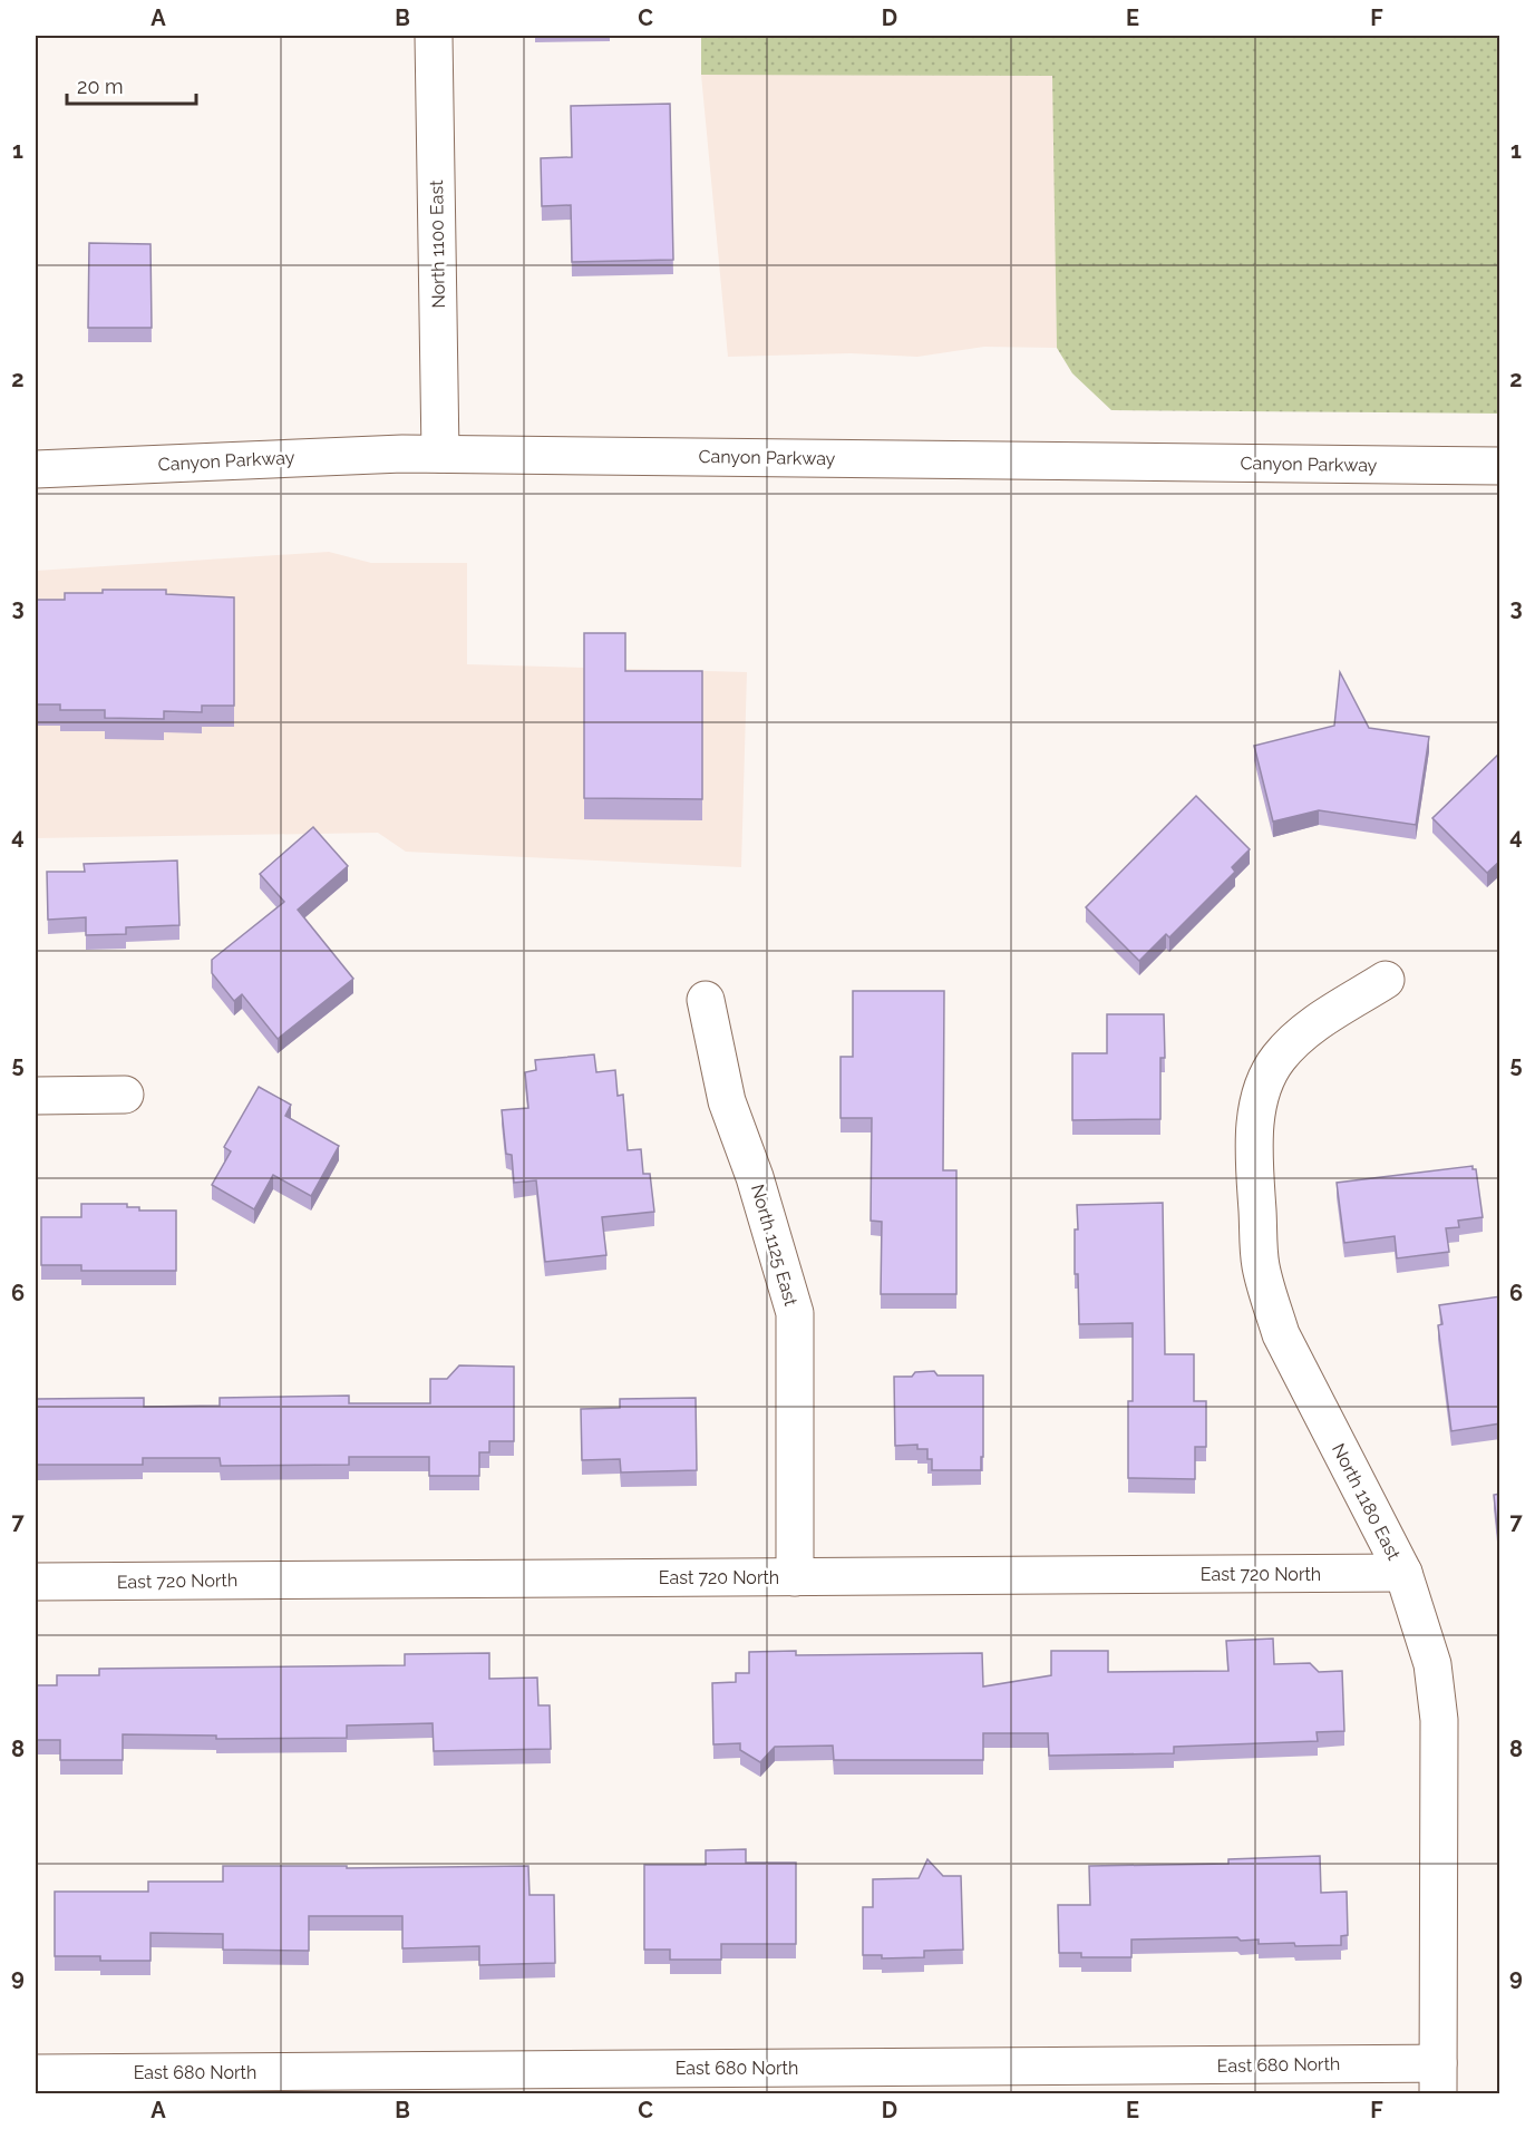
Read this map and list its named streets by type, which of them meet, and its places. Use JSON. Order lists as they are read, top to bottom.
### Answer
{
  "streets": {
    "main road": [
      "North 1100 East",
      "Canyon Parkway",
      "North 1125 East",
      "North 1180 East",
      "East 720 North",
      "East 680 North"
    ]
  },
  "crossings": [
    ["North 1100 East", "Canyon Parkway"],
    ["North 1125 East", "East 720 North"],
    ["North 1180 East", "East 720 North"],
    ["North 1180 East", "East 680 North"]
  ],
  "scale_bar": "20 m",
  "grid": {
    "columns": [
      "A",
      "B",
      "C",
      "D",
      "E",
      "F"
    ],
    "rows": [
      "1",
      "2",
      "3",
      "4",
      "5",
      "6",
      "7",
      "8",
      "9"
    ]
  }
}
